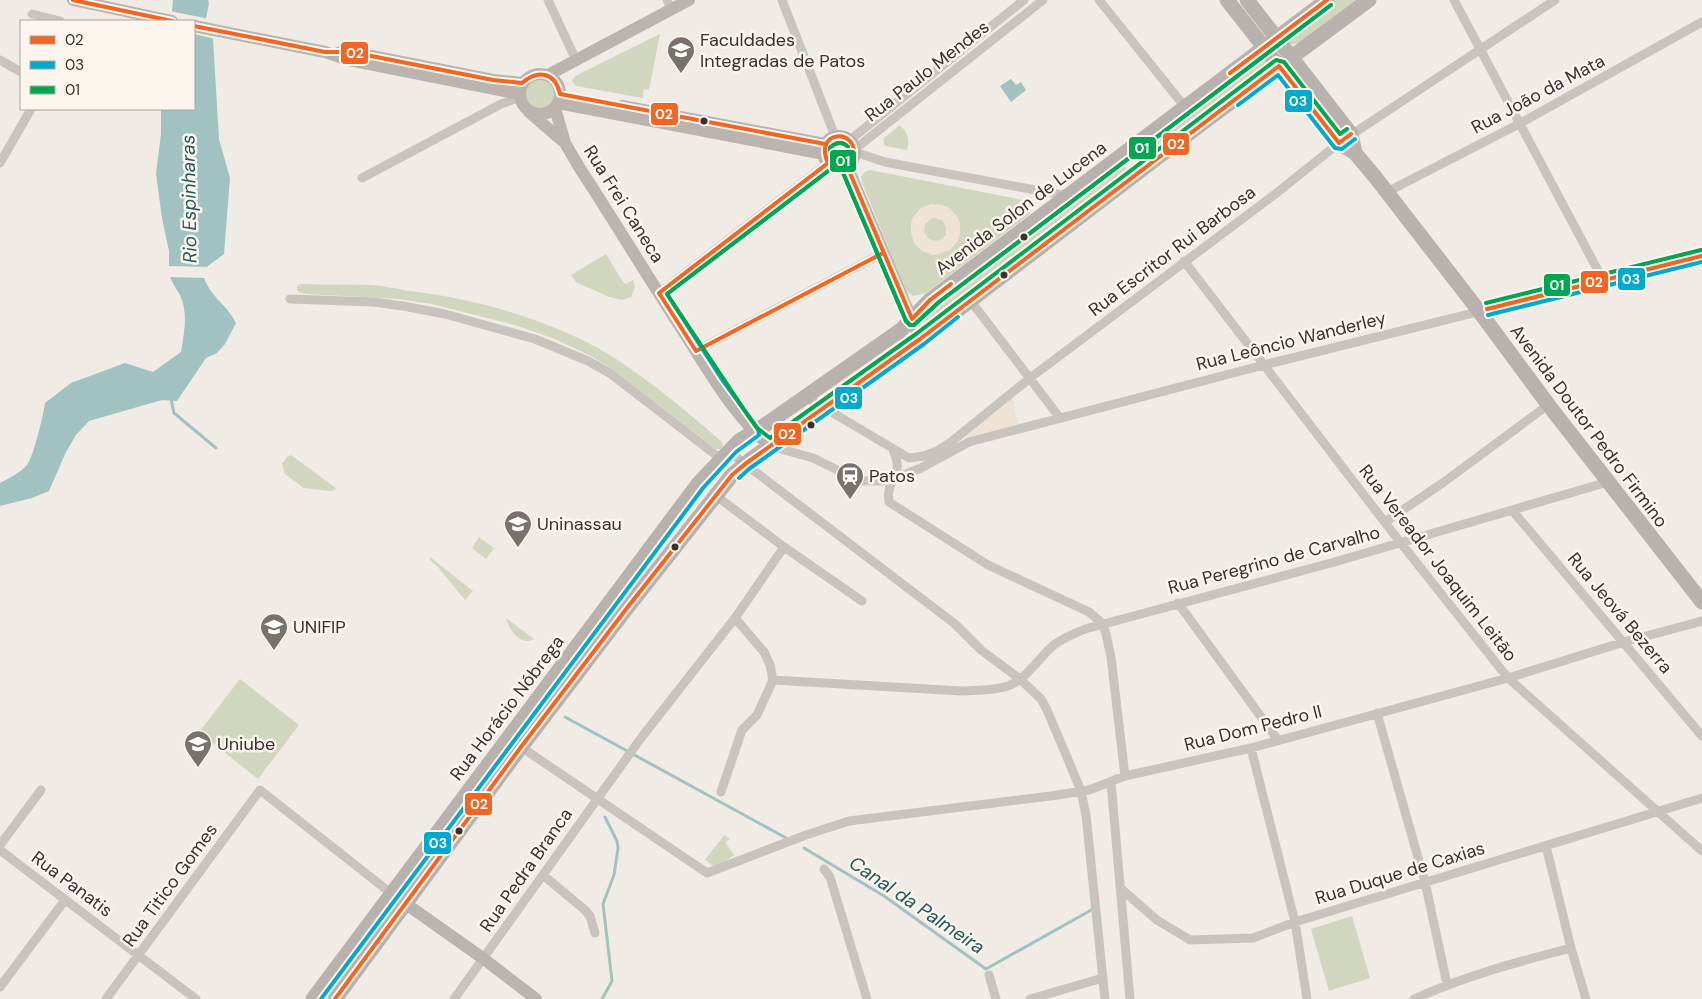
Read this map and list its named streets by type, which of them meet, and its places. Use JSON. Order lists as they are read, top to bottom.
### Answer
{
  "streets": {
    "main road": [
      "Rua Frei Caneca",
      "Avenida Solon de Lucena",
      "Rua Leôncio Wanderley",
      "Avenida Doutor Pedro Firmino",
      "Rua Horácio Nóbrega"
    ],
    "street": [
      "Rua Paulo Mendes",
      "Rua João da Mata",
      "Rua Escritor Rui Barbosa",
      "Rua Peregrino de Carvalho",
      "Rua Vereador Joaquim Leitão",
      "Rua Jeová Bezerra",
      "Rua Dom Pedro II",
      "Rua Pedra Branca",
      "Rua Duque de Caxias",
      "Rua Panatis",
      "Rua Titico Gomes"
    ]
  },
  "crossings": [
    ["Rua João da Mata", "Avenida Doutor Pedro Firmino"],
    ["Rua Frei Caneca", "Avenida Solon de Lucena"],
    ["Rua Frei Caneca", "Rua Leôncio Wanderley"],
    ["Avenida Solon de Lucena", "Rua Escritor Rui Barbosa"],
    ["Avenida Solon de Lucena", "Rua Leôncio Wanderley"],
    ["Avenida Solon de Lucena", "Avenida Doutor Pedro Firmino"],
    ["Avenida Solon de Lucena", "Rua Horácio Nóbrega"],
    ["Rua Escritor Rui Barbosa", "Avenida Doutor Pedro Firmino"],
    ["Rua Escritor Rui Barbosa", "Rua Vereador Joaquim Leitão"],
    ["Rua Leôncio Wanderley", "Avenida Doutor Pedro Firmino"],
    ["Rua Leôncio Wanderley", "Rua Vereador Joaquim Leitão"],
    ["Rua Leôncio Wanderley", "Rua Horácio Nóbrega"],
    ["Avenida Doutor Pedro Firmino", "Rua Peregrino de Carvalho"],
    ["Rua Peregrino de Carvalho", "Rua Vereador Joaquim Leitão"],
    ["Rua Peregrino de Carvalho", "Rua Jeová Bezerra"],
    ["Rua Vereador Joaquim Leitão", "Rua Dom Pedro II"],
    ["Rua Vereador Joaquim Leitão", "Rua Duque de Caxias"],
    ["Rua Jeová Bezerra", "Rua Dom Pedro II"],
    ["Rua Horácio Nóbrega", "Rua Titico Gomes"],
    ["Rua Dom Pedro II", "Rua Pedra Branca"],
    ["Rua Panatis", "Rua Titico Gomes"]
  ],
  "water": ["Rio Espinharas", "Canal da Palmeira"],
  "places": {
    "school or university": [
      "Faculdades Integradas de Patos",
      "Uninassau",
      "UNIFIP",
      "Uniube"
    ],
    "station": ["Patos"]
  },
  "lines": ["transit line 02", "transit line 03", "transit line 01"],
  "legend": ["02", "03", "01"]
}
